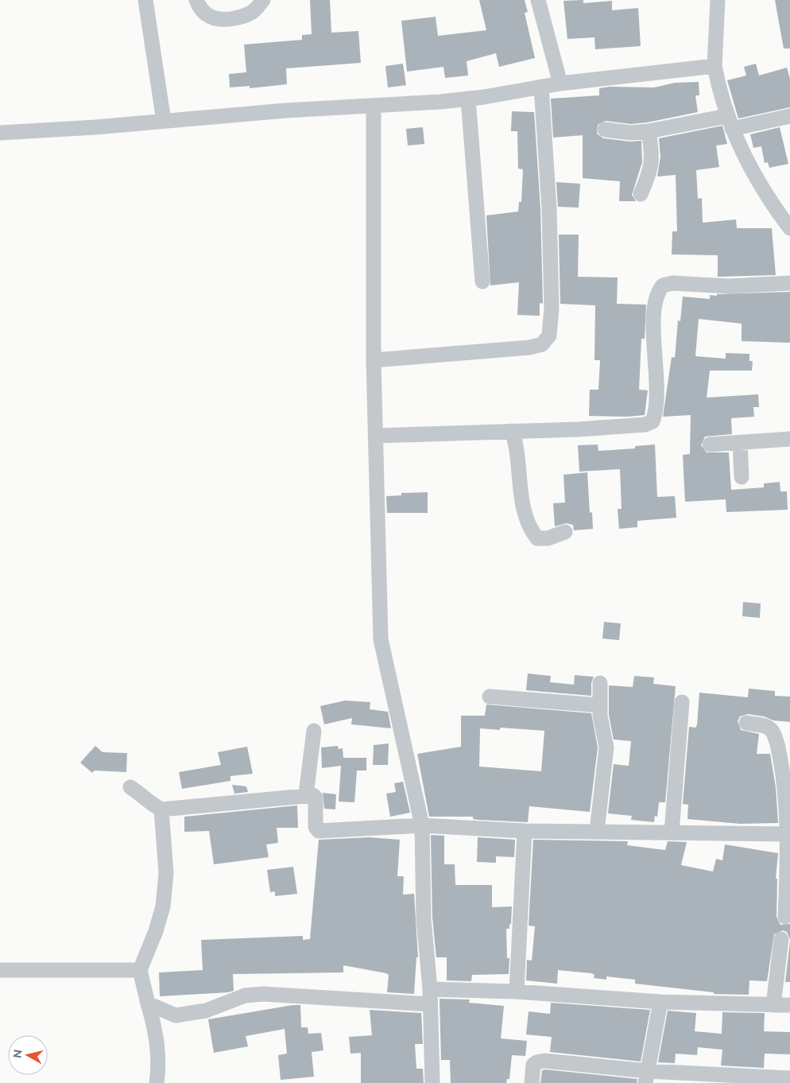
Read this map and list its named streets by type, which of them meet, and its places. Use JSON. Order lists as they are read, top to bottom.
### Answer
{
  "north": "left"
}
